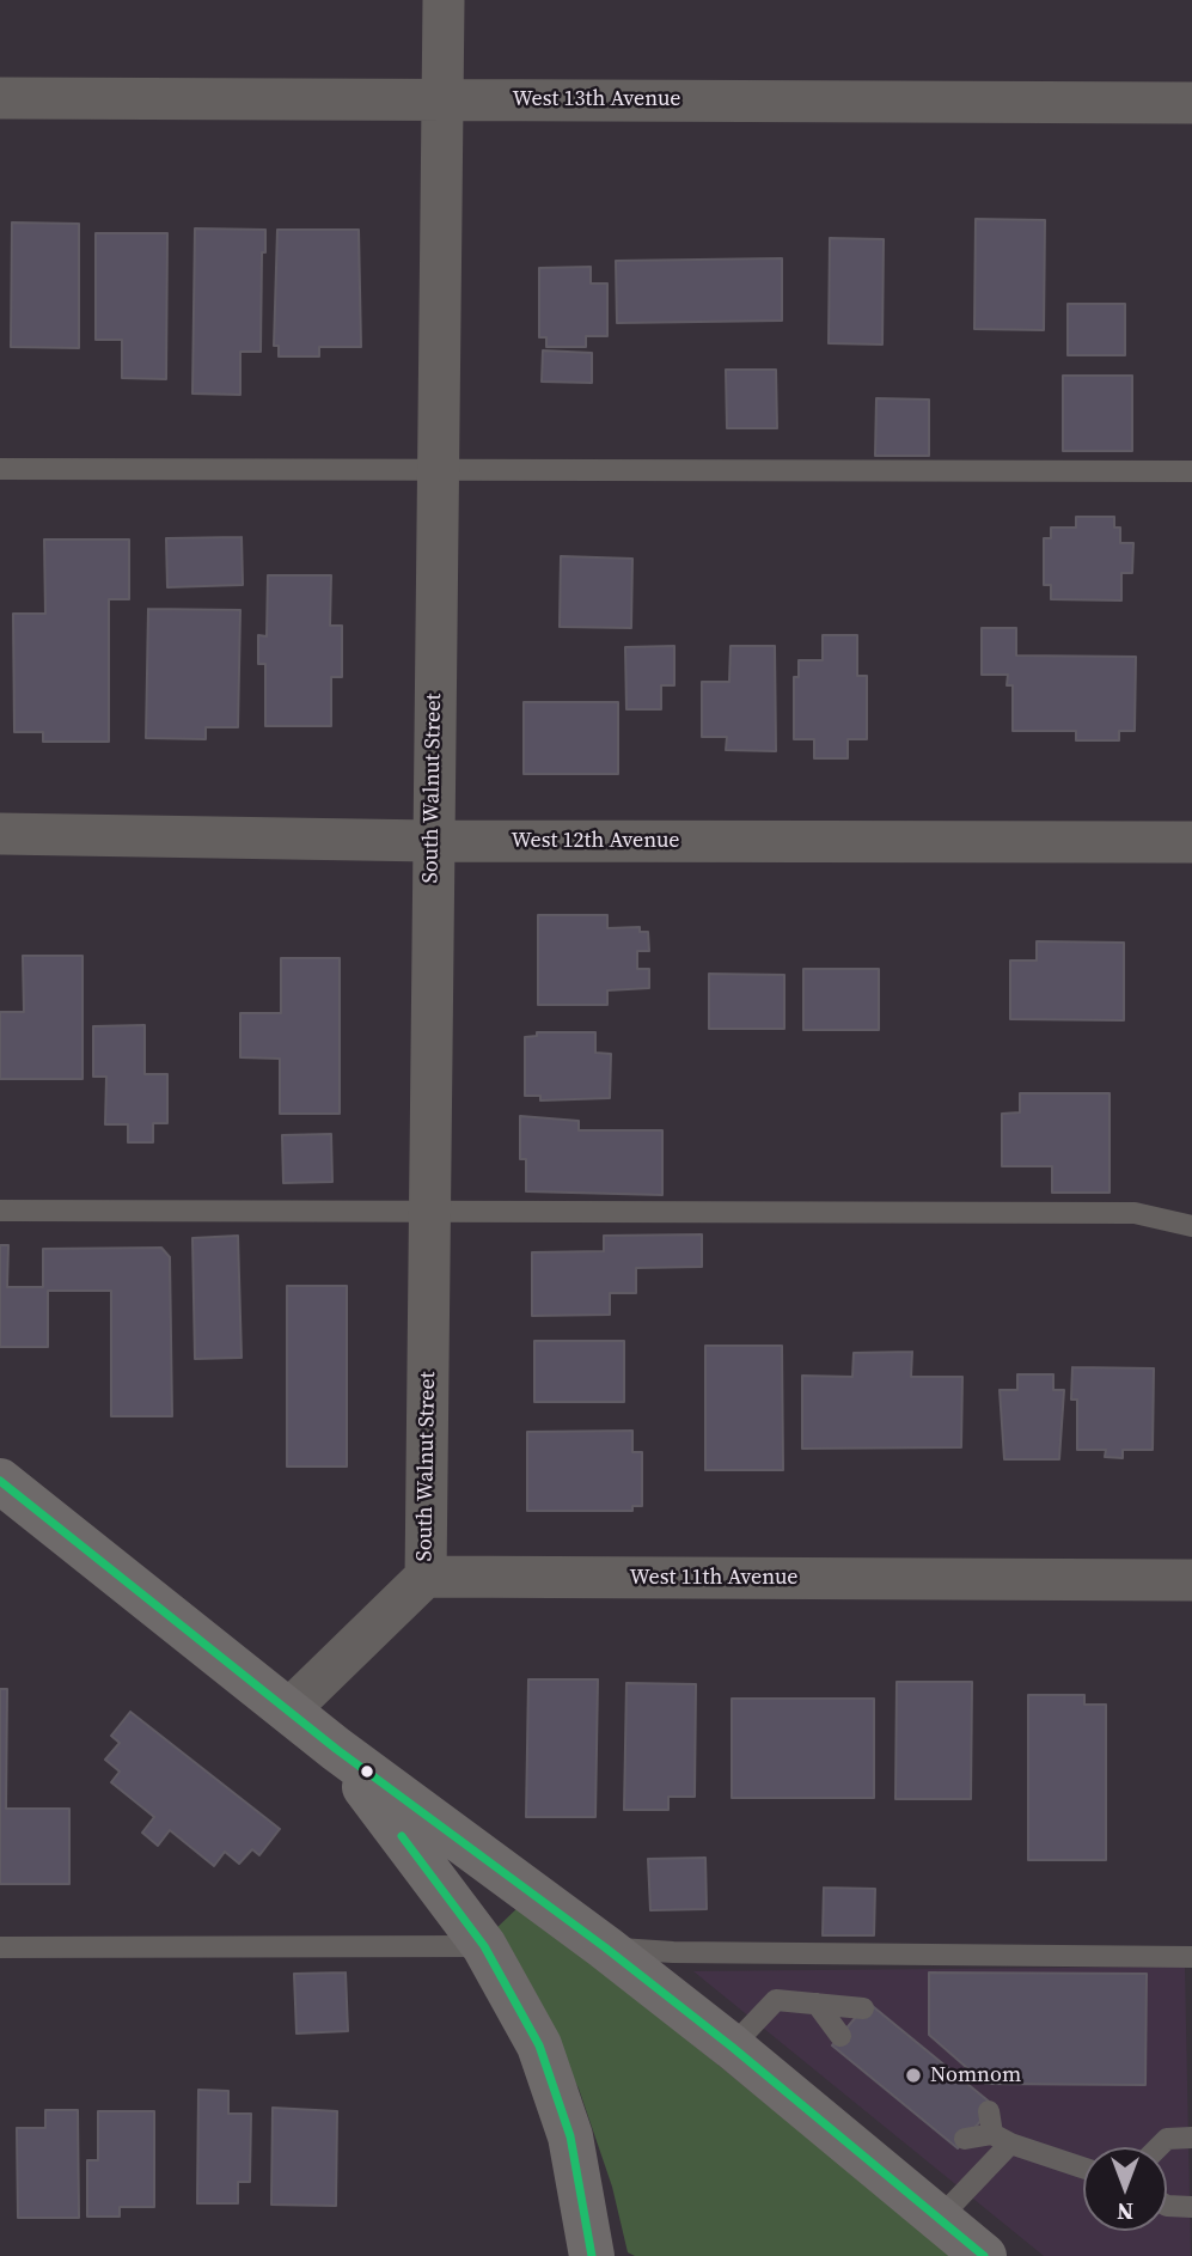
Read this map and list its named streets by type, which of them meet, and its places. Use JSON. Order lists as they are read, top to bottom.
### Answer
{
  "streets": {
    "street": [
      "West 13th Avenue",
      "South Walnut Street",
      "West 12th Avenue",
      "West 11th Avenue"
    ]
  },
  "crossings": [
    ["West 13th Avenue", "South Walnut Street"],
    ["South Walnut Street", "West 12th Avenue"],
    ["South Walnut Street", "West 11th Avenue"]
  ],
  "places": ["Nomnom"],
  "north": "bottom"
}
